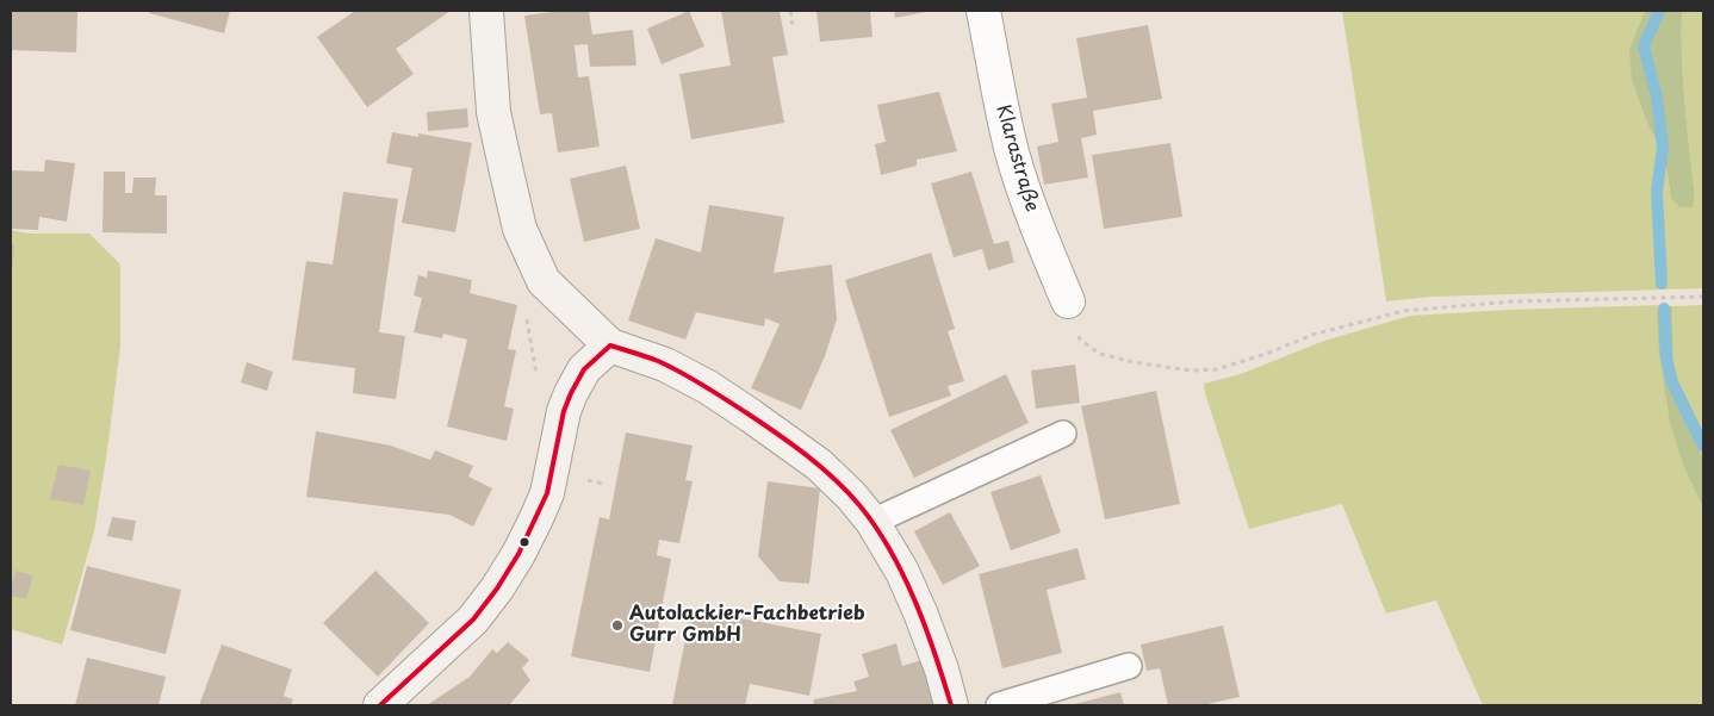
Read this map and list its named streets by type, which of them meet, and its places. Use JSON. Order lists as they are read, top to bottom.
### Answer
{
  "streets": {
    "street": ["Klarastraße"]
  },
  "places": ["Autolackier-Fachbetrieb Gurr GmbH"]
}
